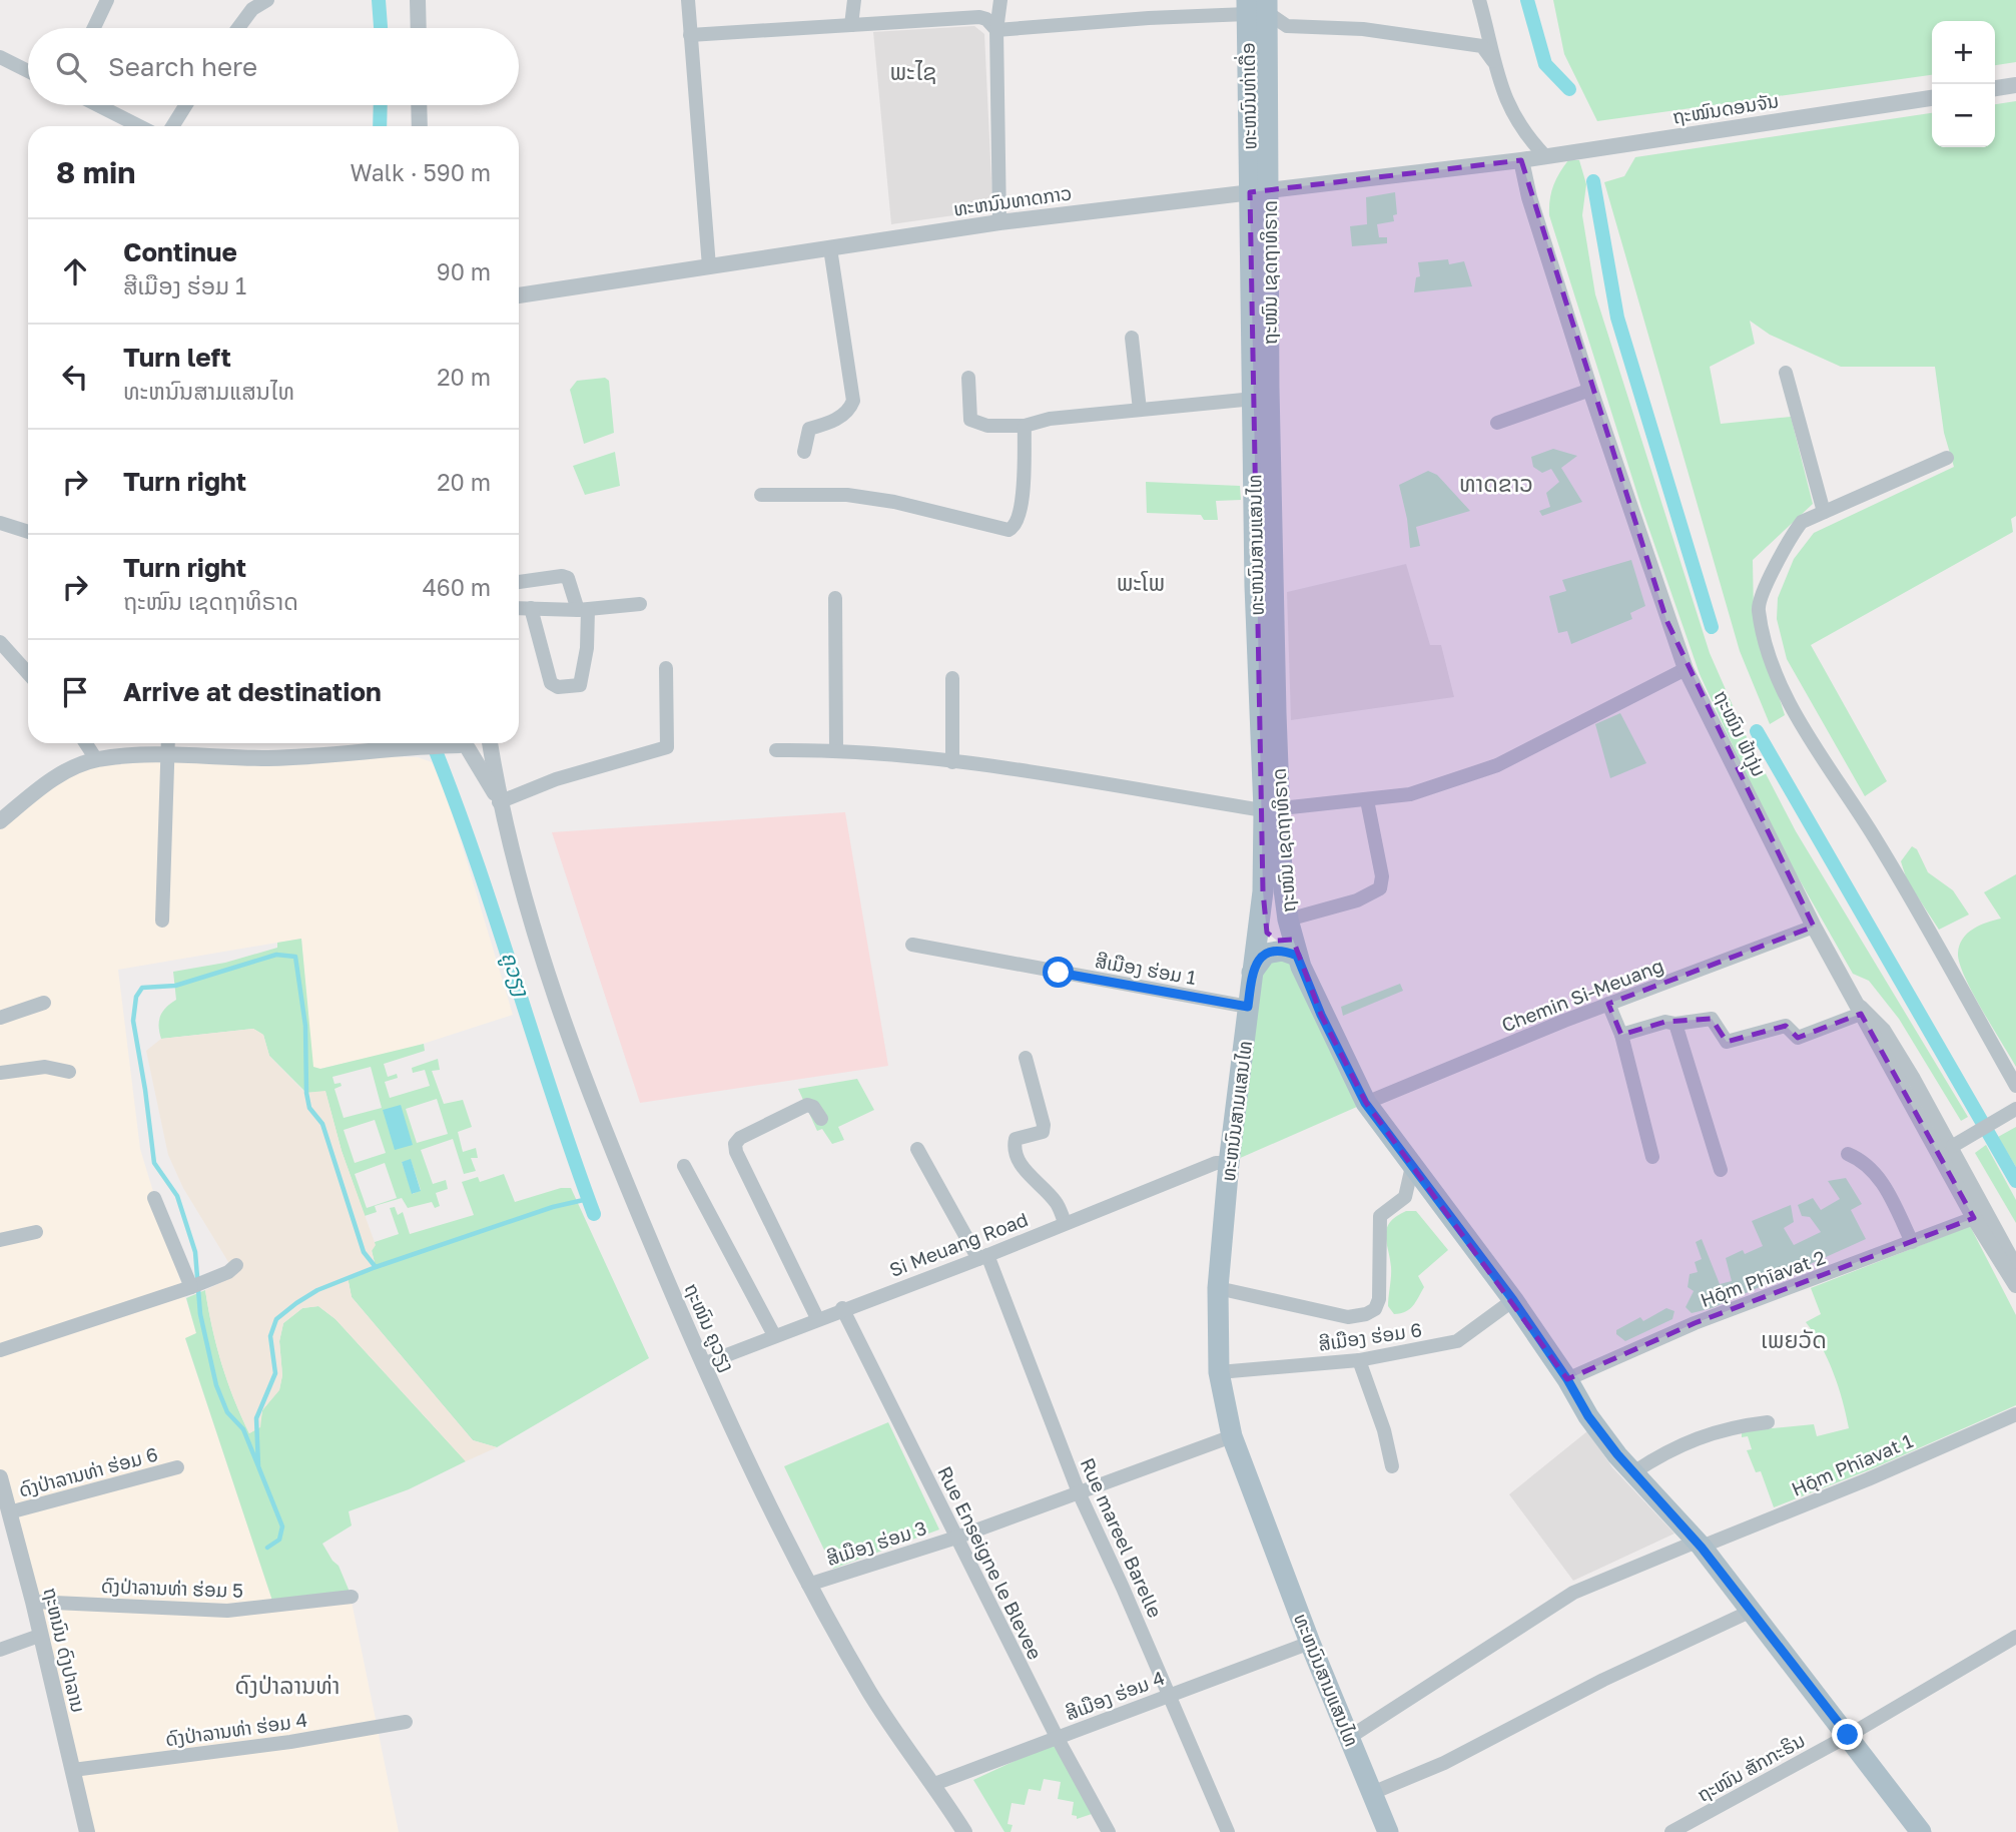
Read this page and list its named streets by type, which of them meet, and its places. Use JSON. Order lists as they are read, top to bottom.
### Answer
{
  "streets": {
    "main road": ["ທະຫນົນທ່າເດື່ອ", "ຖະໜົນ ເຊດຖາທິຣາດ", "ທະຫນົນສາມແສນໄທ"],
    "street": [
      "ຖະໝົນດອນຈັນ",
      "ທະຫນົນທາດກາວ",
      "ຖະໝົນ ຟ້າງຸ່ມ",
      "ສີເມືອງ ຮ່ອມ 1",
      "Chemin Si-Meuang",
      "Si Meuang Road",
      "Hǭm Phīavat 2",
      "ຖະໜົນ ຄູວຽງ",
      "ສີເມືອງ ຮ່ອມ 6",
      "Hǭm Phīavat 1",
      "ດົງປ່າລານທ່າ ຮ່ອມ 6",
      "Rue mareel Barelle",
      "ສີເມືອງ ຮ່ອມ 3",
      "Rue Enseigne le Blevee",
      "ດົງປ່າລານທ່າ ຮ່ອມ 5",
      "ຖະຫນົນ ດົງປາລານ",
      "ສີເມືອງ ຮ່ອມ 4",
      "ດົງປ່າລານທ່າ ຮ່ອມ 4",
      "ຖະໜົນ ສັກກະຣິນ"
    ]
  },
  "crossings": [
    ["ທະຫນົນທ່າເດື່ອ", "ທະຫນົນທາດກາວ"],
    ["ທະຫນົນທ່າເດື່ອ", "ຖະໜົນ ເຊດຖາທິຣາດ"],
    ["ທະຫນົນທ່າເດື່ອ", "ທະຫນົນສາມແສນໄທ"],
    ["ຖະໝົນດອນຈັນ", "ທະຫນົນທາດກາວ"],
    ["ຖະໝົນດອນຈັນ", "ຖະໝົນ ຟ້າງຸ່ມ"],
    ["ທະຫນົນທາດກາວ", "ຖະໜົນ ເຊດຖາທິຣາດ"],
    ["ທະຫນົນທາດກາວ", "ທະຫນົນສາມແສນໄທ"],
    ["ທະຫນົນທາດກາວ", "ຖະໝົນ ຟ້າງຸ່ມ"],
    ["ຖະໜົນ ເຊດຖາທິຣາດ", "ທະຫນົນສາມແສນໄທ"],
    ["ຖະໜົນ ເຊດຖາທິຣາດ", "Chemin Si-Meuang"],
    ["ຖະໜົນ ເຊດຖາທິຣາດ", "Hǭm Phīavat 2"],
    ["ຖະໜົນ ເຊດຖາທິຣາດ", "ສີເມືອງ ຮ່ອມ 6"],
    ["ຖະໜົນ ເຊດຖາທິຣາດ", "Hǭm Phīavat 1"],
    ["ຖະໜົນ ເຊດຖາທິຣາດ", "ຖະໜົນ ສັກກະຣິນ"],
    ["ທະຫນົນສາມແສນໄທ", "ສີເມືອງ ຮ່ອມ 1"],
    ["ທະຫນົນສາມແສນໄທ", "Si Meuang Road"],
    ["ທະຫນົນສາມແສນໄທ", "ສີເມືອງ ຮ່ອມ 6"],
    ["ທະຫນົນສາມແສນໄທ", "Hǭm Phīavat 1"],
    ["ທະຫນົນສາມແສນໄທ", "ສີເມືອງ ຮ່ອມ 3"],
    ["ທະຫນົນສາມແສນໄທ", "ສີເມືອງ ຮ່ອມ 4"],
    ["ຖະໝົນ ຟ້າງຸ່ມ", "Chemin Si-Meuang"],
    ["ຖະໝົນ ຟ້າງຸ່ມ", "Hǭm Phīavat 2"],
    ["Si Meuang Road", "ຖະໜົນ ຄູວຽງ"],
    ["Si Meuang Road", "Rue mareel Barelle"],
    ["Si Meuang Road", "Rue Enseigne le Blevee"],
    ["ຖະໜົນ ຄູວຽງ", "ສີເມືອງ ຮ່ອມ 3"],
    ["ຖະໜົນ ຄູວຽງ", "ສີເມືອງ ຮ່ອມ 4"],
    ["ດົງປ່າລານທ່າ ຮ່ອມ 6", "ຖະຫນົນ ດົງປາລານ"],
    ["Rue mareel Barelle", "ສີເມືອງ ຮ່ອມ 3"],
    ["Rue mareel Barelle", "ສີເມືອງ ຮ່ອມ 4"],
    ["ສີເມືອງ ຮ່ອມ 3", "Rue Enseigne le Blevee"],
    ["Rue Enseigne le Blevee", "ສີເມືອງ ຮ່ອມ 4"],
    ["ດົງປ່າລານທ່າ ຮ່ອມ 5", "ຖະຫນົນ ດົງປາລານ"],
    ["ຖະຫນົນ ດົງປາລານ", "ດົງປ່າລານທ່າ ຮ່ອມ 4"]
  ],
  "districts": [
    "ພະໄຊ",
    "ທາດຂາວ",
    "ພະໂພ",
    "ເພຍວັດ",
    "ດົງປ່າລານທ່າ"
  ],
  "water": ["ຄູວຽງ"],
  "page": {
    "map_buttons": ["+", "−"],
    "search": "Search here",
    "heading": ["8 min", "Walk · 590 m"],
    "list": [
      ["Continue", "ສີເມືອງ ຮ່ອມ 1", "90 m"],
      ["Turn left", "ທະຫນົນສາມແສນໄທ", "20 m"],
      ["Turn right", "20 m"],
      ["Turn right", "ຖະໜົນ ເຊດຖາທິຣາດ", "460 m"],
      "Arrive at destination"
    ]
  }
}
